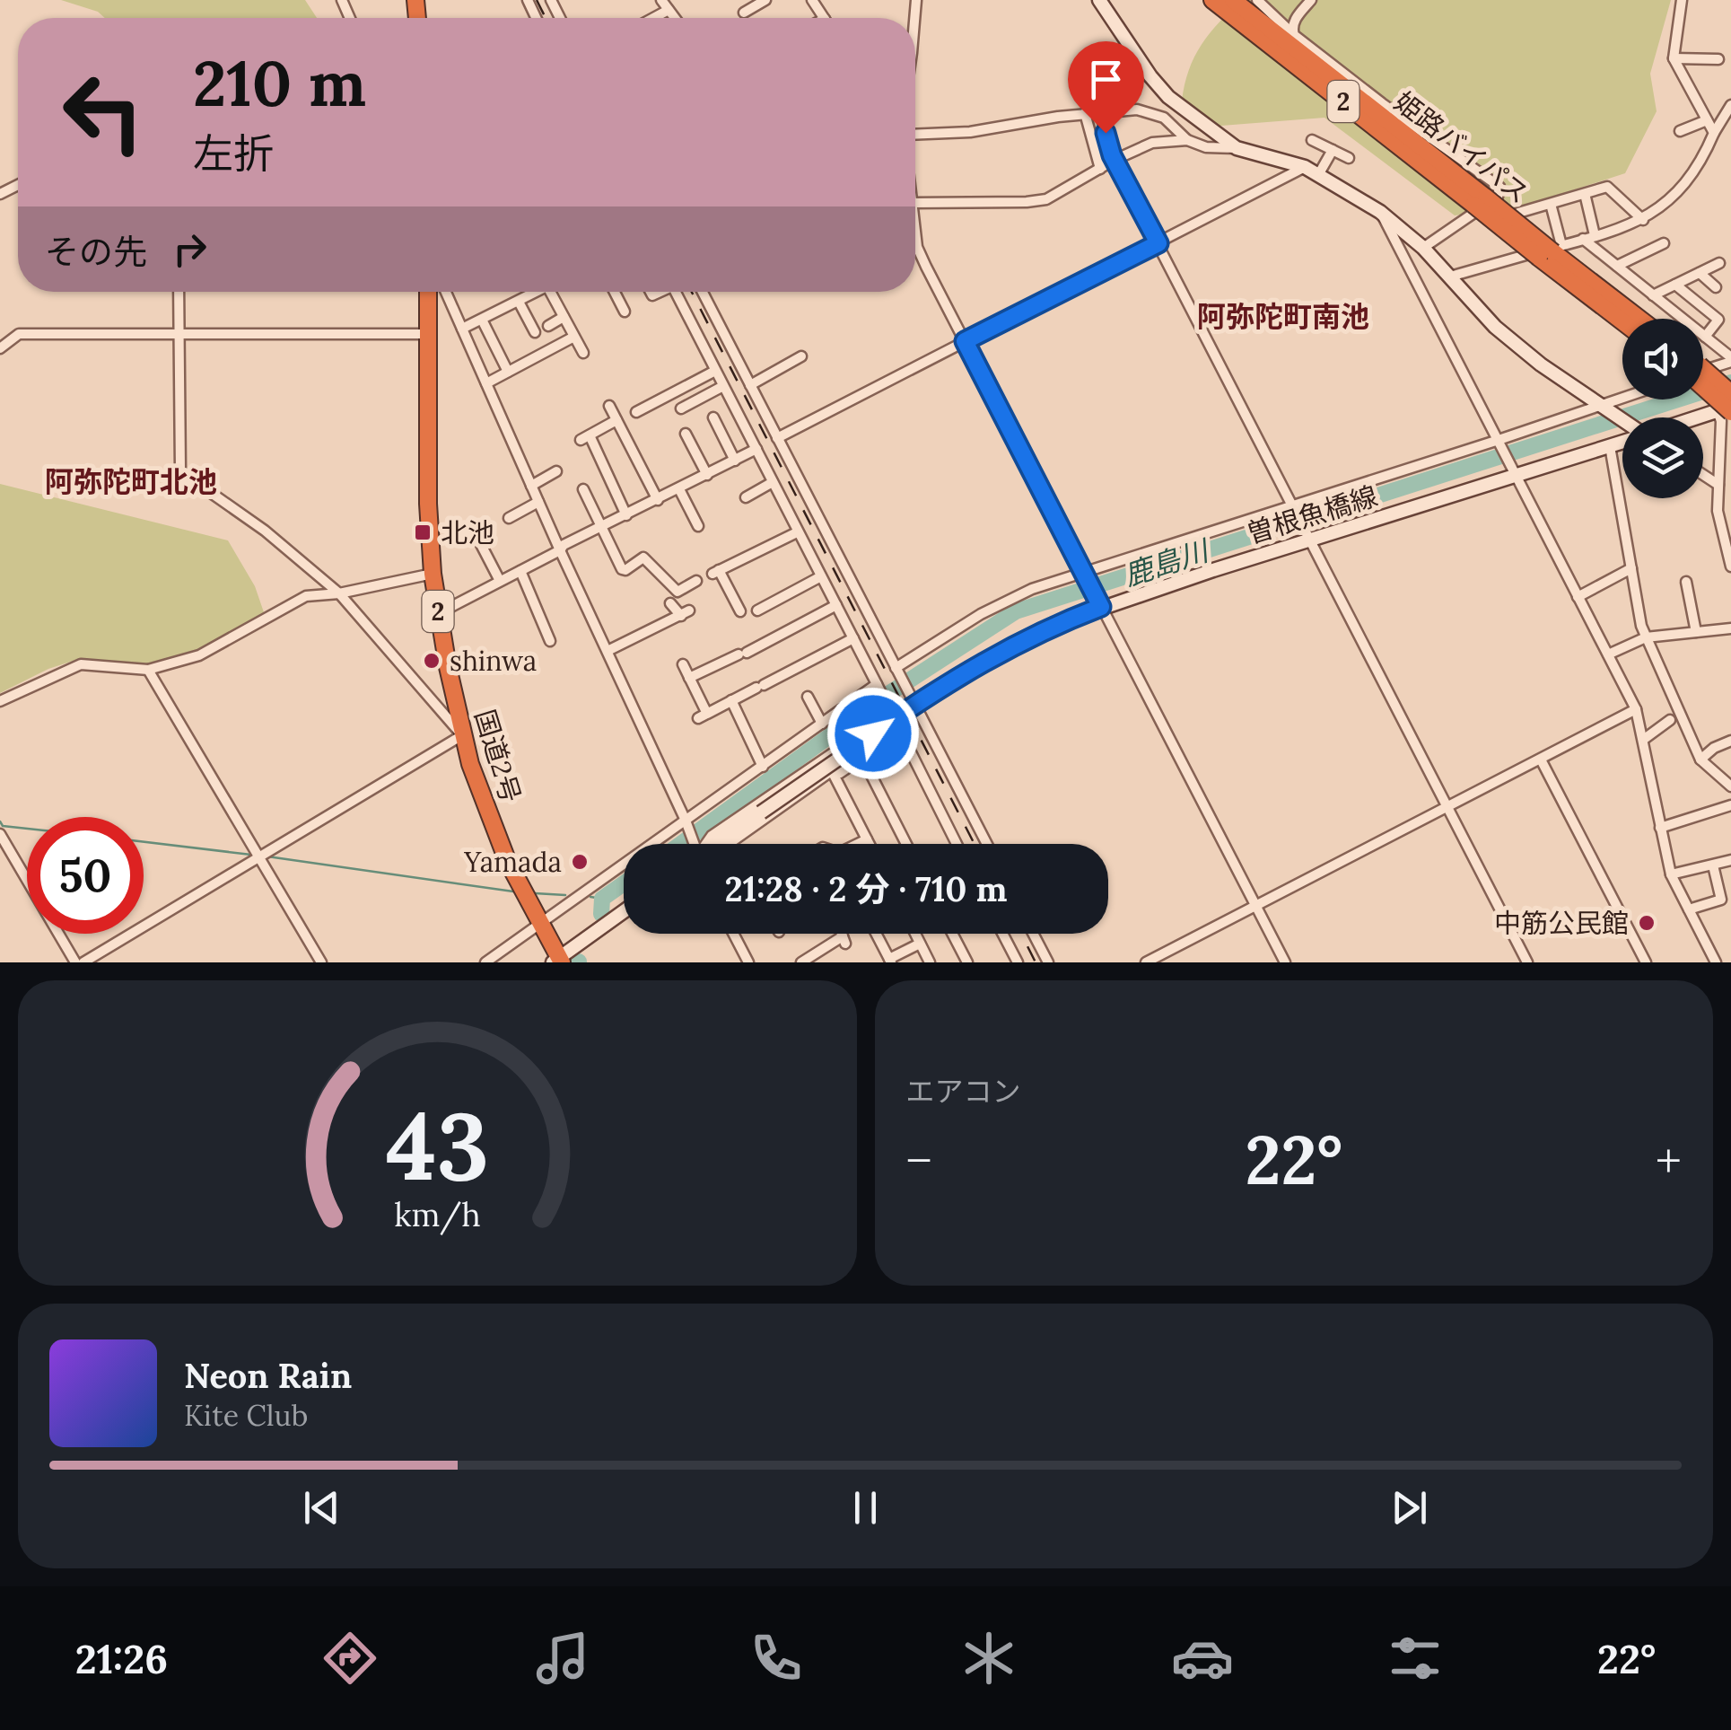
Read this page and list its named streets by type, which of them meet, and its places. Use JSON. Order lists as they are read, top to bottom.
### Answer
{
  "streets": {
    "highway": ["2", "姫路バイパス", "国道2号"],
    "main road": ["曽根魚橋線"]
  },
  "districts": ["阿弥陀町南池", "阿弥陀町北池"],
  "water": ["鹿島川"],
  "places": {
    "transit": ["北池"],
    "other": ["shinwa", "Yamada", "中筋公民館"]
  },
  "page": {
    "turn": ["210 m", "左折"],
    "then": "その先",
    "limit": "50",
    "trip": "21:28 · 2 分 · 710 m",
    "tile": "エアコン",
    "heat": ["−", "22°", "+"],
    "song": ["Neon Rain", "Kite Club"],
    "tabs": ["21:26", "22°"],
    "gauge": ["43", "km/h"]
  }
}
